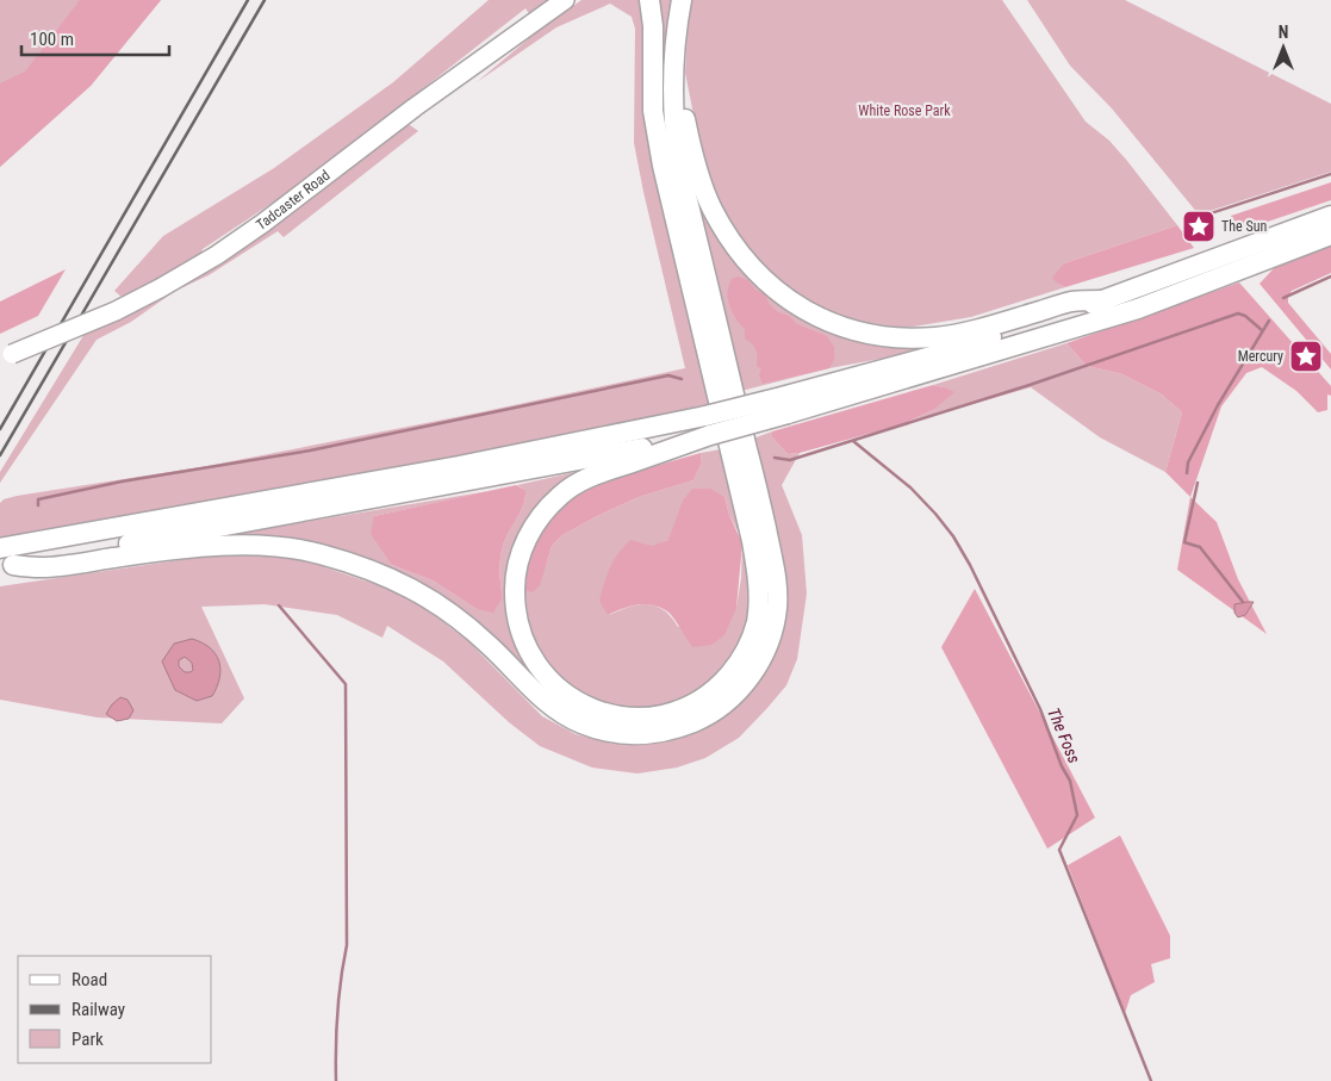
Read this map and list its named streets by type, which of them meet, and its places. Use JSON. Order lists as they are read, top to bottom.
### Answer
{
  "streets": {
    "main road": ["Tadcaster Road"]
  },
  "water": ["The Foss"],
  "parks": ["White Rose Park"],
  "places": {
    "place": ["The Sun", "Mercury"]
  },
  "legend": ["Road", "Railway", "Park"],
  "scale_bar": "100 m",
  "north": "top"
}
